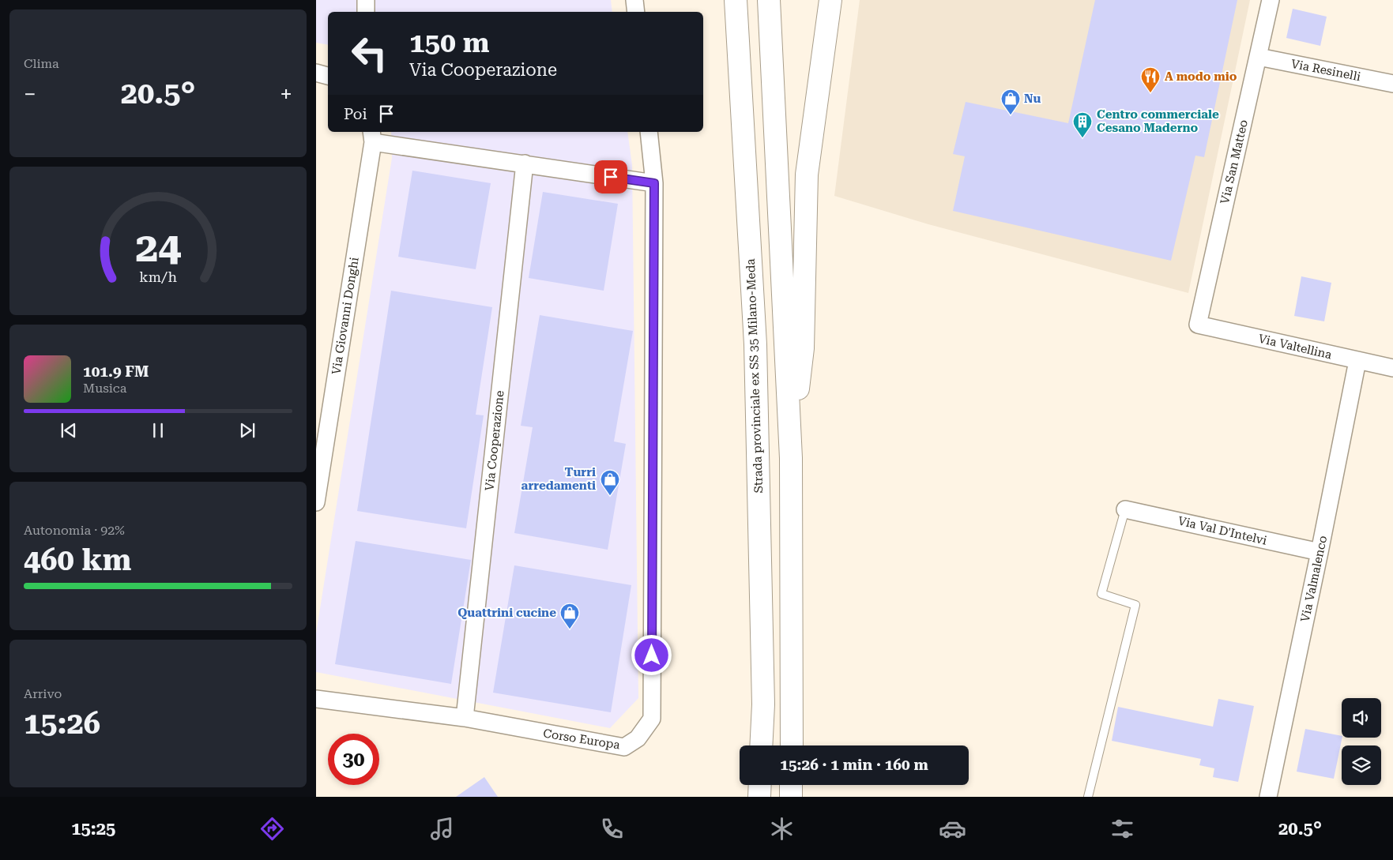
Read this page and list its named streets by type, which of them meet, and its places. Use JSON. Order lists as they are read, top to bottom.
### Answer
{
  "streets": {
    "highway": ["Strada provinciale ex SS 35 Milano-Meda"],
    "street": [
      "Via Resinelli",
      "Via San Matteo",
      "Via Giovanni Donghi",
      "Via Valtellina",
      "Via Cooperazione",
      "Via Val D'Intelvi",
      "Via Valmalenco",
      "Corso Europa"
    ]
  },
  "crossings": [
    ["Via Resinelli", "Via San Matteo"],
    ["Via San Matteo", "Via Valtellina"],
    ["Via Valtellina", "Via Valmalenco"],
    ["Via Cooperazione", "Corso Europa"],
    ["Via Val D'Intelvi", "Via Valmalenco"]
  ],
  "places": {
    "restaurant": ["A modo mio"],
    "shop": ["Nu", "Turri arredamenti", "Quattrini cucine"],
    "building": ["Centro commerciale Cesano Maderno"]
  },
  "page": {
    "tile": [
      "Clima",
      ["Autonomia · 92%", "460 km"],
      ["Arrivo", "15:26"]
    ],
    "turn": ["150 m", "Via Cooperazione"],
    "heat": ["−", "20.5°", "+"],
    "then": "Poi",
    "song": ["101.9 FM", "Musica"],
    "limit": "30",
    "trip": "15:26 · 1 min · 160 m",
    "tabs": ["15:25", "20.5°"],
    "gauge": ["24", "km/h"]
  }
}
